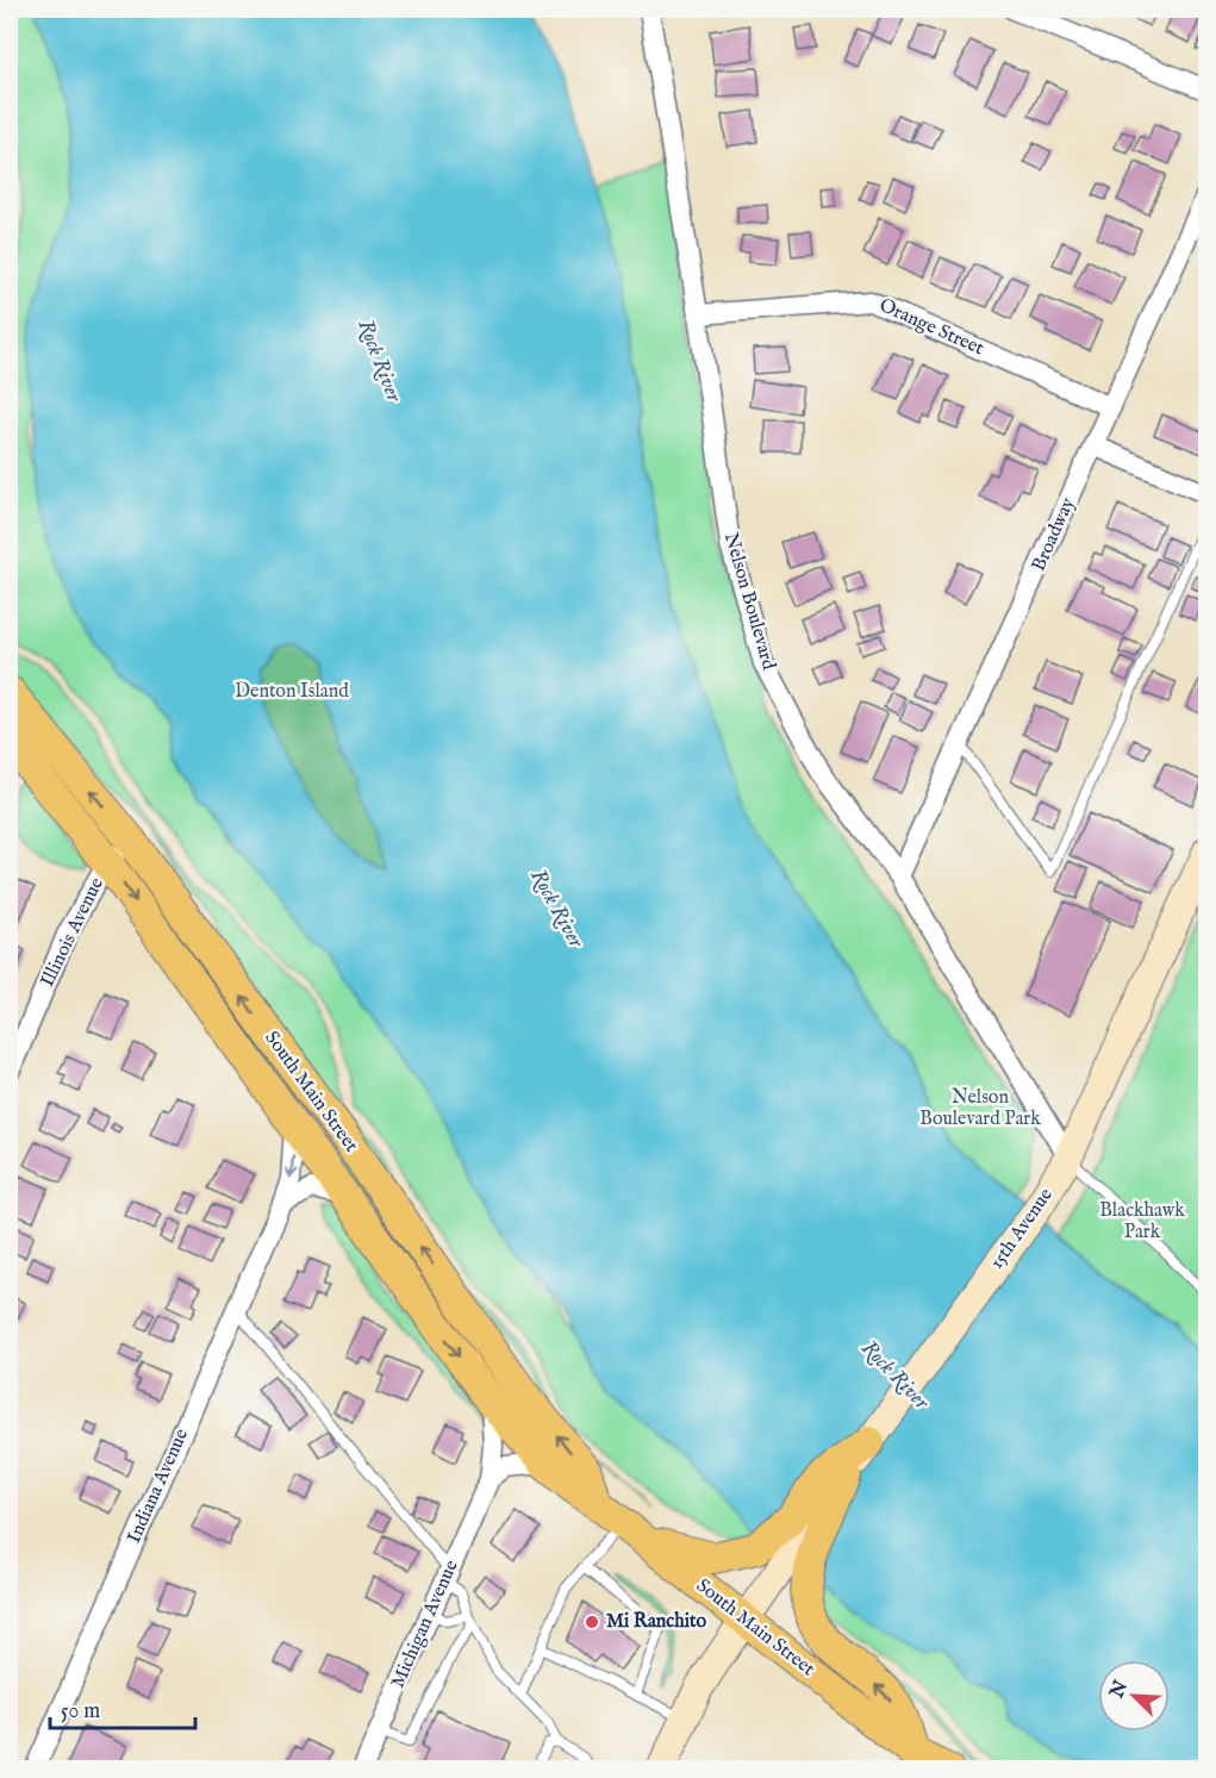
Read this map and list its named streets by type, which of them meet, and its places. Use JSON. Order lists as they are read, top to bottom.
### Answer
{
  "streets": {
    "main road": ["South Main Street", "15th Avenue"],
    "street": [
      "Orange Street",
      "Broadway",
      "Nelson Boulevard",
      "Illinois Avenue",
      "Indiana Avenue",
      "Michigan Avenue"
    ]
  },
  "crossings": [
    ["Orange Street", "Broadway"],
    ["Orange Street", "Nelson Boulevard"],
    ["Broadway", "Nelson Boulevard"],
    ["Nelson Boulevard", "15th Avenue"],
    ["Illinois Avenue", "South Main Street"],
    ["South Main Street", "15th Avenue"],
    ["South Main Street", "Indiana Avenue"],
    ["South Main Street", "Michigan Avenue"]
  ],
  "water": ["Rock River"],
  "parks": ["Denton Island", "Nelson Boulevard Park", "Blackhawk Park"],
  "places": ["Mi Ranchito"],
  "scale_bar": "50 m",
  "north": "top left"
}
